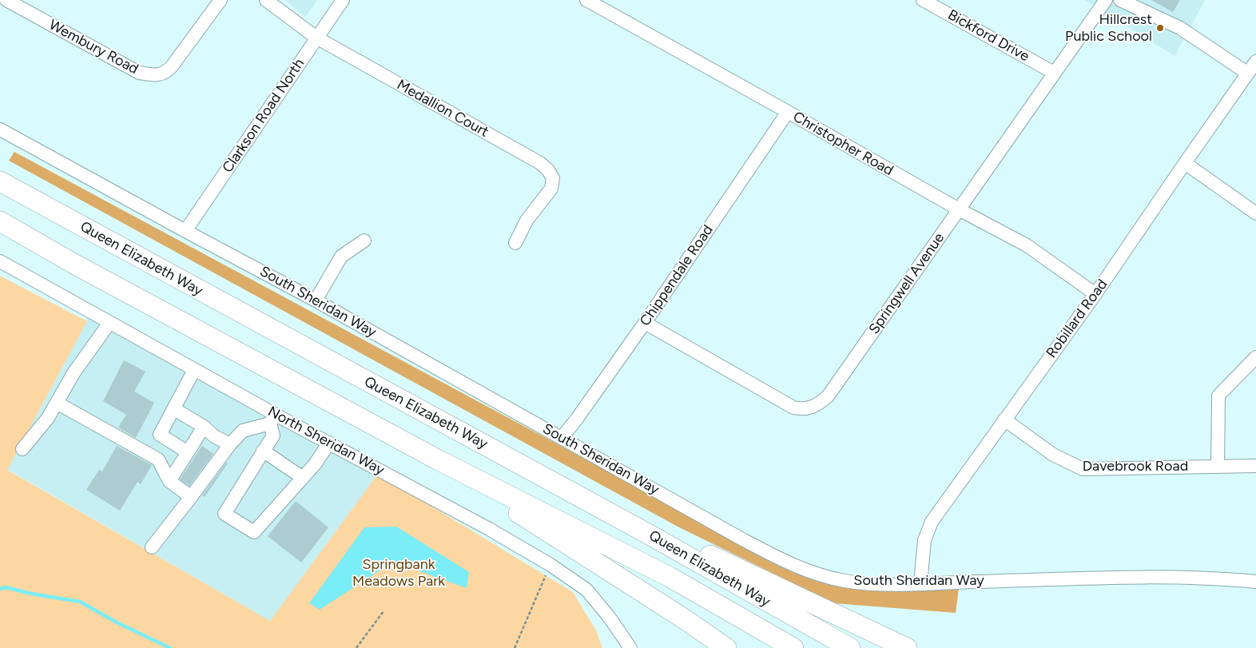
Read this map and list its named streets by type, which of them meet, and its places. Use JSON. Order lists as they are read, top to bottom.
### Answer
{
  "streets": {
    "highway": ["Queen Elizabeth Way"],
    "street": [
      "Bickford Drive",
      "Wembury Road",
      "Medallion Court",
      "Clarkson Road North",
      "Christopher Road",
      "Chippendale Road",
      "Springwell Avenue",
      "South Sheridan Way",
      "Robillard Road",
      "North Sheridan Way",
      "Davebrook Road"
    ]
  },
  "crossings": [
    ["Bickford Drive", "Springwell Avenue"],
    ["Medallion Court", "Clarkson Road North"],
    ["Clarkson Road North", "South Sheridan Way"],
    ["Christopher Road", "Chippendale Road"],
    ["Christopher Road", "Springwell Avenue"],
    ["Christopher Road", "Robillard Road"],
    ["Chippendale Road", "Springwell Avenue"],
    ["Chippendale Road", "South Sheridan Way"],
    ["South Sheridan Way", "Robillard Road"],
    ["Robillard Road", "Davebrook Road"]
  ],
  "parks": ["Springbank Meadows Park"],
  "places": ["Hillcrest Public School"]
}
